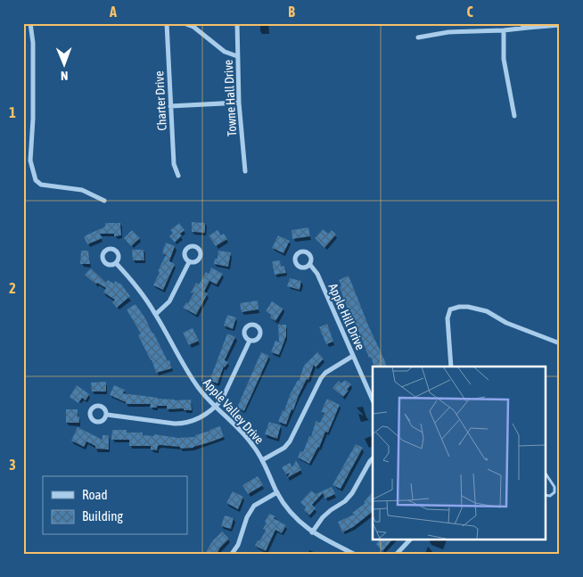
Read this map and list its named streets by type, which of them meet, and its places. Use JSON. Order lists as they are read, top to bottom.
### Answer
{
  "streets": {
    "street": [
      "Towne Hall Drive",
      "Charter Drive",
      "Apple Hill Drive",
      "Apple Valley Drive"
    ]
  },
  "legend": ["Road", "Building"],
  "north": "bottom",
  "grid": {
    "columns": ["A", "B", "C"],
    "rows": ["1", "2", "3"]
  }
}
